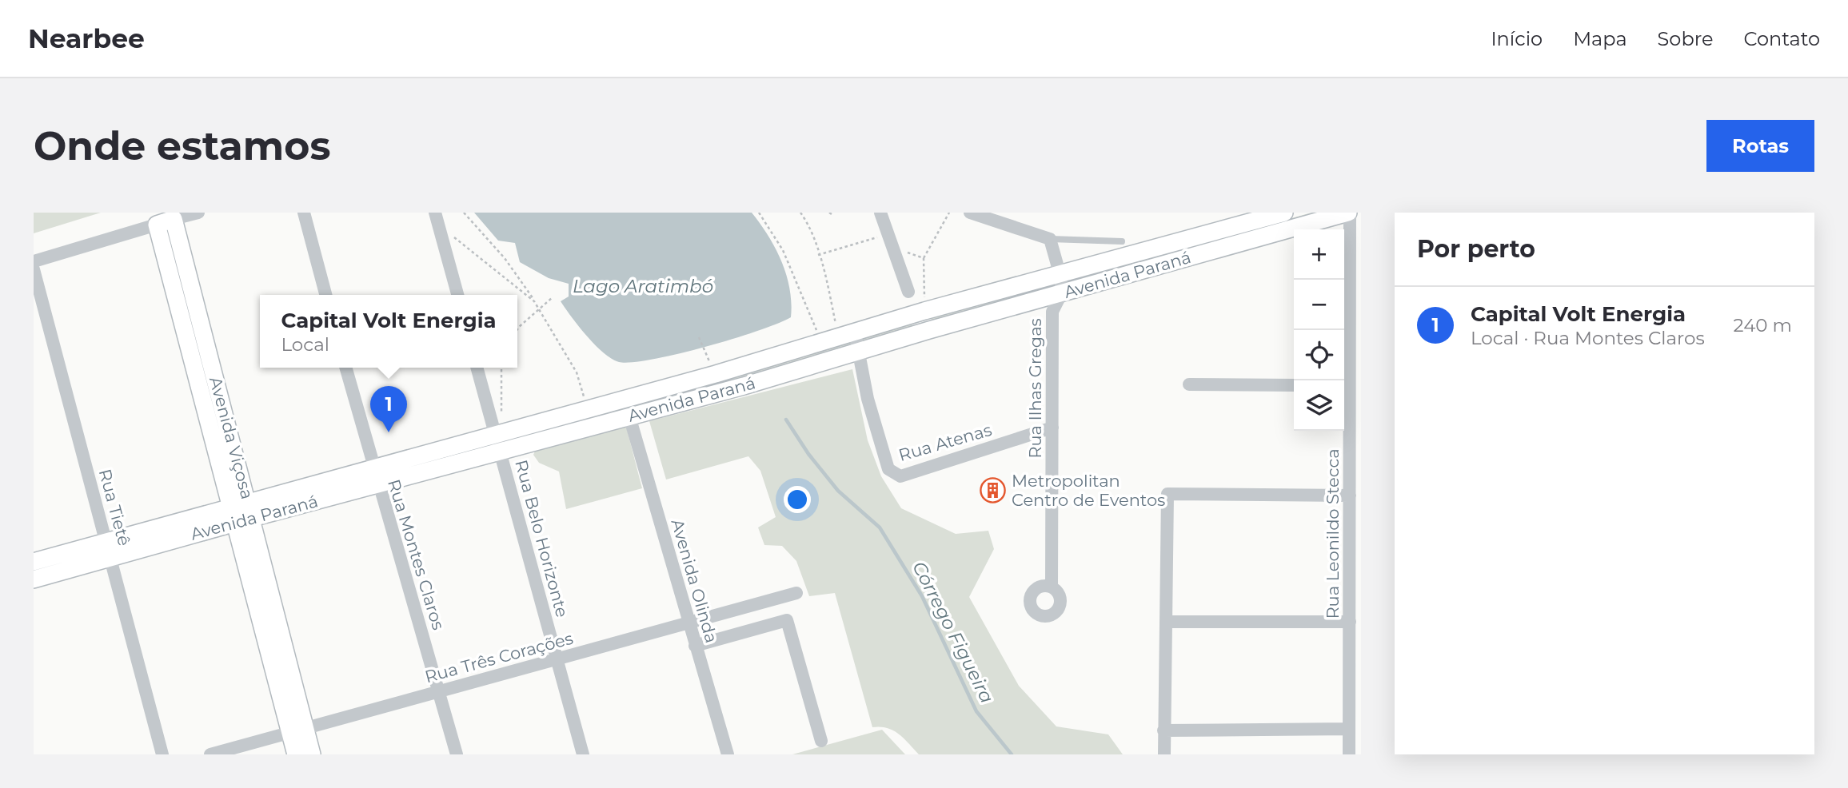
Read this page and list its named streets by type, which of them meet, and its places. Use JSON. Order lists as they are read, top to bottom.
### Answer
{
  "streets": {
    "main road": ["Avenida Paraná", "Avenida Viçosa"],
    "street": [
      "Rua Ilhas Gregas",
      "Rua Atenas",
      "Rua Tietê",
      "Rua Leonildo Stecca",
      "Rua Belo Horizonte",
      "Rua Montes Claros",
      "Avenida Olinda",
      "Rua Três Corações"
    ]
  },
  "crossings": [
    ["Avenida Paraná", "Rua Ilhas Gregas"],
    ["Avenida Paraná", "Avenida Viçosa"],
    ["Avenida Paraná", "Rua Atenas"],
    ["Avenida Paraná", "Rua Tietê"],
    ["Avenida Paraná", "Rua Leonildo Stecca"],
    ["Avenida Paraná", "Rua Belo Horizonte"],
    ["Avenida Paraná", "Rua Montes Claros"],
    ["Avenida Paraná", "Avenida Olinda"],
    ["Rua Ilhas Gregas", "Rua Atenas"],
    ["Avenida Viçosa", "Rua Três Corações"],
    ["Rua Belo Horizonte", "Rua Três Corações"],
    ["Rua Montes Claros", "Rua Três Corações"],
    ["Avenida Olinda", "Rua Três Corações"]
  ],
  "water": ["Lago Aratimbó", "Córrego Figueira"],
  "places": {
    "building": ["Metropolitan Centro de Eventos"]
  },
  "page": {
    "header": "Nearbee",
    "nav": [
      "Início",
      "Mapa",
      "Sobre",
      "Contato"
    ],
    "buttons": "Rotas",
    "title": "Onde estamos",
    "heading": "Por perto",
    "map_buttons": ["+", "−"],
    "list": [
      {
        "mark": "1",
        "name": "Capital Volt Energia",
        "note": "Local · Rua Montes Claros",
        "value": "240 m"
      }
    ],
    "popup": ["Capital Volt Energia", "Local"],
    "pins": "1"
  }
}
